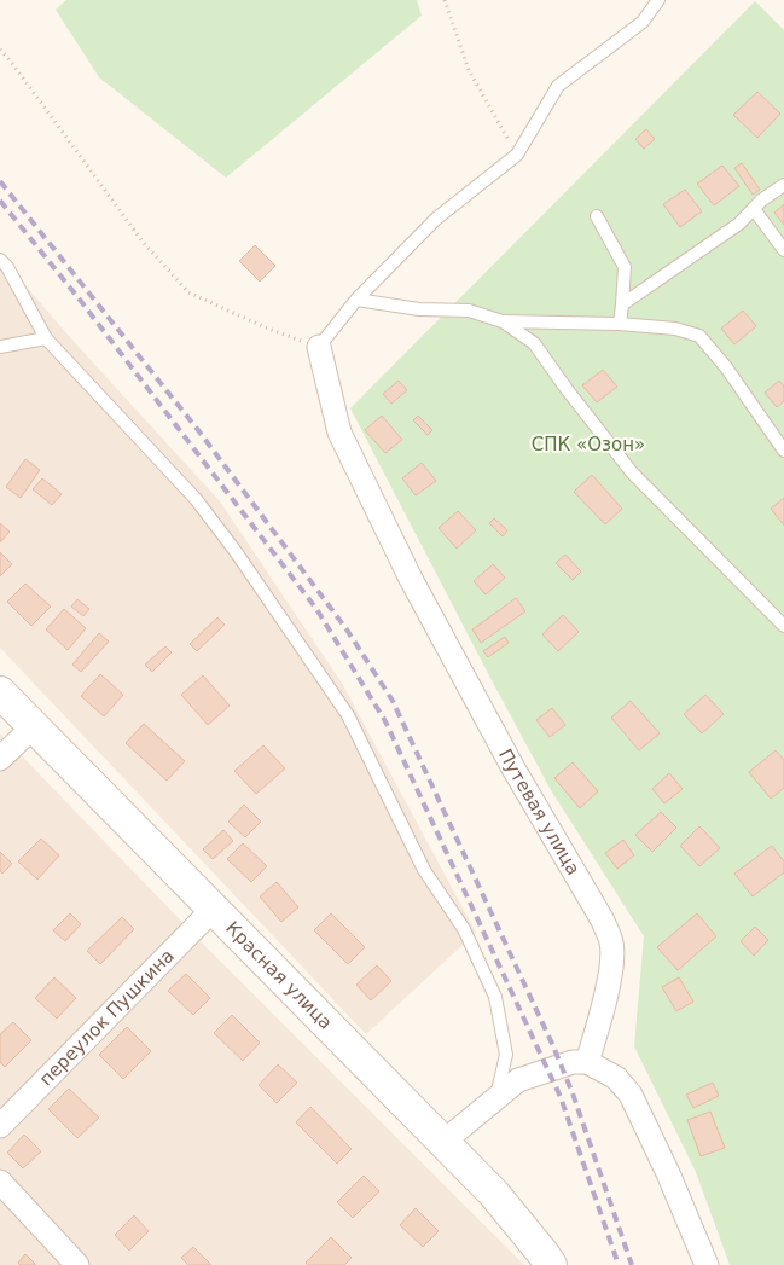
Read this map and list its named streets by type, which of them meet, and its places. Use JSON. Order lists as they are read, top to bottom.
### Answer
{
  "streets": {
    "main road": ["Красная улица"],
    "street": ["Путевая улица", "переулок Пушкина"]
  },
  "crossings": [
    ["Красная улица", "переулок Пушкина"]
  ],
  "parks": ["СПК «Озон»"]
}
